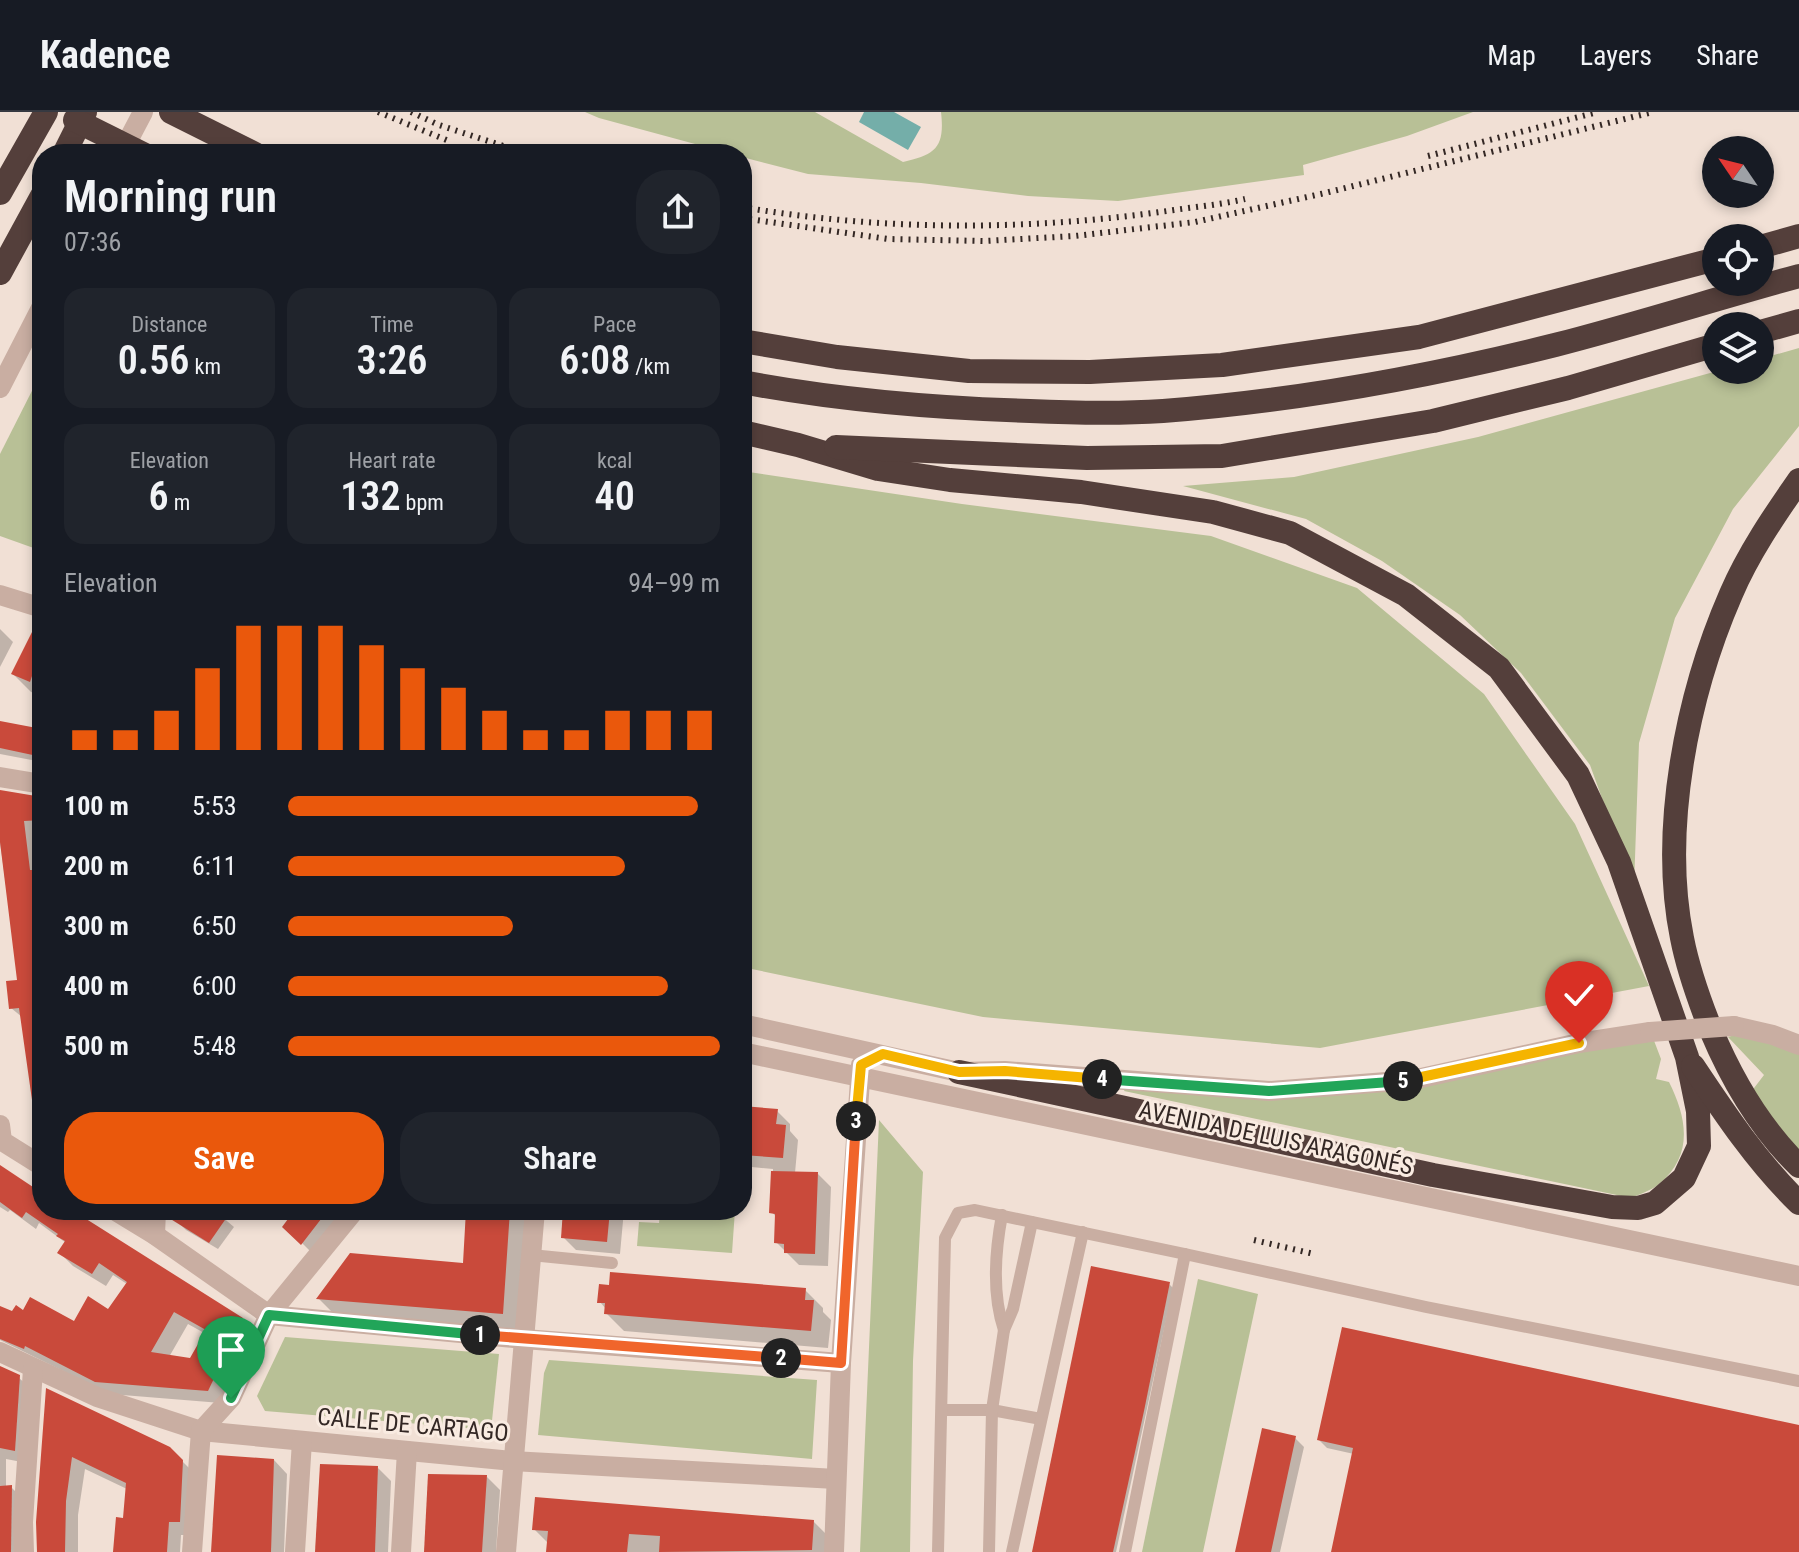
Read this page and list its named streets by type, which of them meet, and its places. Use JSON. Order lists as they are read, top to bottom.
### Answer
{
  "streets": {
    "street": ["AVENIDA DE LUIS ARAGONÉS", "CALLE DE CARTAGO"]
  },
  "north": "top left",
  "page": {
    "header": "Kadence",
    "nav": ["Map", "Layers", "Share"],
    "heading": ["Morning run", "07:36"],
    "stats": [
      ["Distance", "0.56 km"],
      ["Time", "3:26"],
      ["Pace", "6:08 /km"],
      ["Elevation", "6 m"],
      ["Heart rate", "132 bpm"],
      ["kcal", "40"]
    ],
    "chart": ["Elevation", "94–99 m"],
    "list": [
      {
        "name": "100 m",
        "note": "5:53"
      },
      {
        "name": "200 m",
        "note": "6:11"
      },
      {
        "name": "300 m",
        "note": "6:50"
      },
      {
        "name": "400 m",
        "note": "6:00"
      },
      {
        "name": "500 m",
        "note": "5:48"
      }
    ],
    "pins": [
      "4",
      "5",
      "3",
      "1",
      "2"
    ],
    "buttons": ["Save", "Share"]
  }
}
